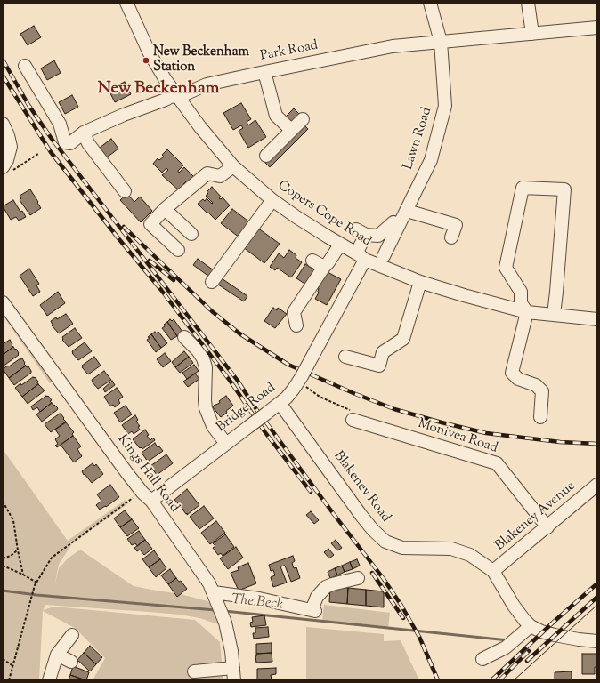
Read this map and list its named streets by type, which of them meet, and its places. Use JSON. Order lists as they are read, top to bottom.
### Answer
{
  "streets": {
    "street": [
      "Park Road",
      "Lawn Road",
      "Copers Cope Road",
      "Bridge Road",
      "Monivea Road",
      "Kings Hall Road",
      "Blakeney Road",
      "Blakeney Avenue"
    ]
  },
  "crossings": [
    ["Park Road", "Lawn Road"],
    ["Park Road", "Copers Cope Road"],
    ["Lawn Road", "Bridge Road"],
    ["Copers Cope Road", "Bridge Road"],
    ["Bridge Road", "Kings Hall Road"],
    ["Bridge Road", "Blakeney Road"],
    ["Monivea Road", "Blakeney Avenue"],
    ["Blakeney Road", "Blakeney Avenue"]
  ],
  "districts": ["New Beckenham"],
  "water": ["The Beck"],
  "places": ["New Beckenham Station"]
}
